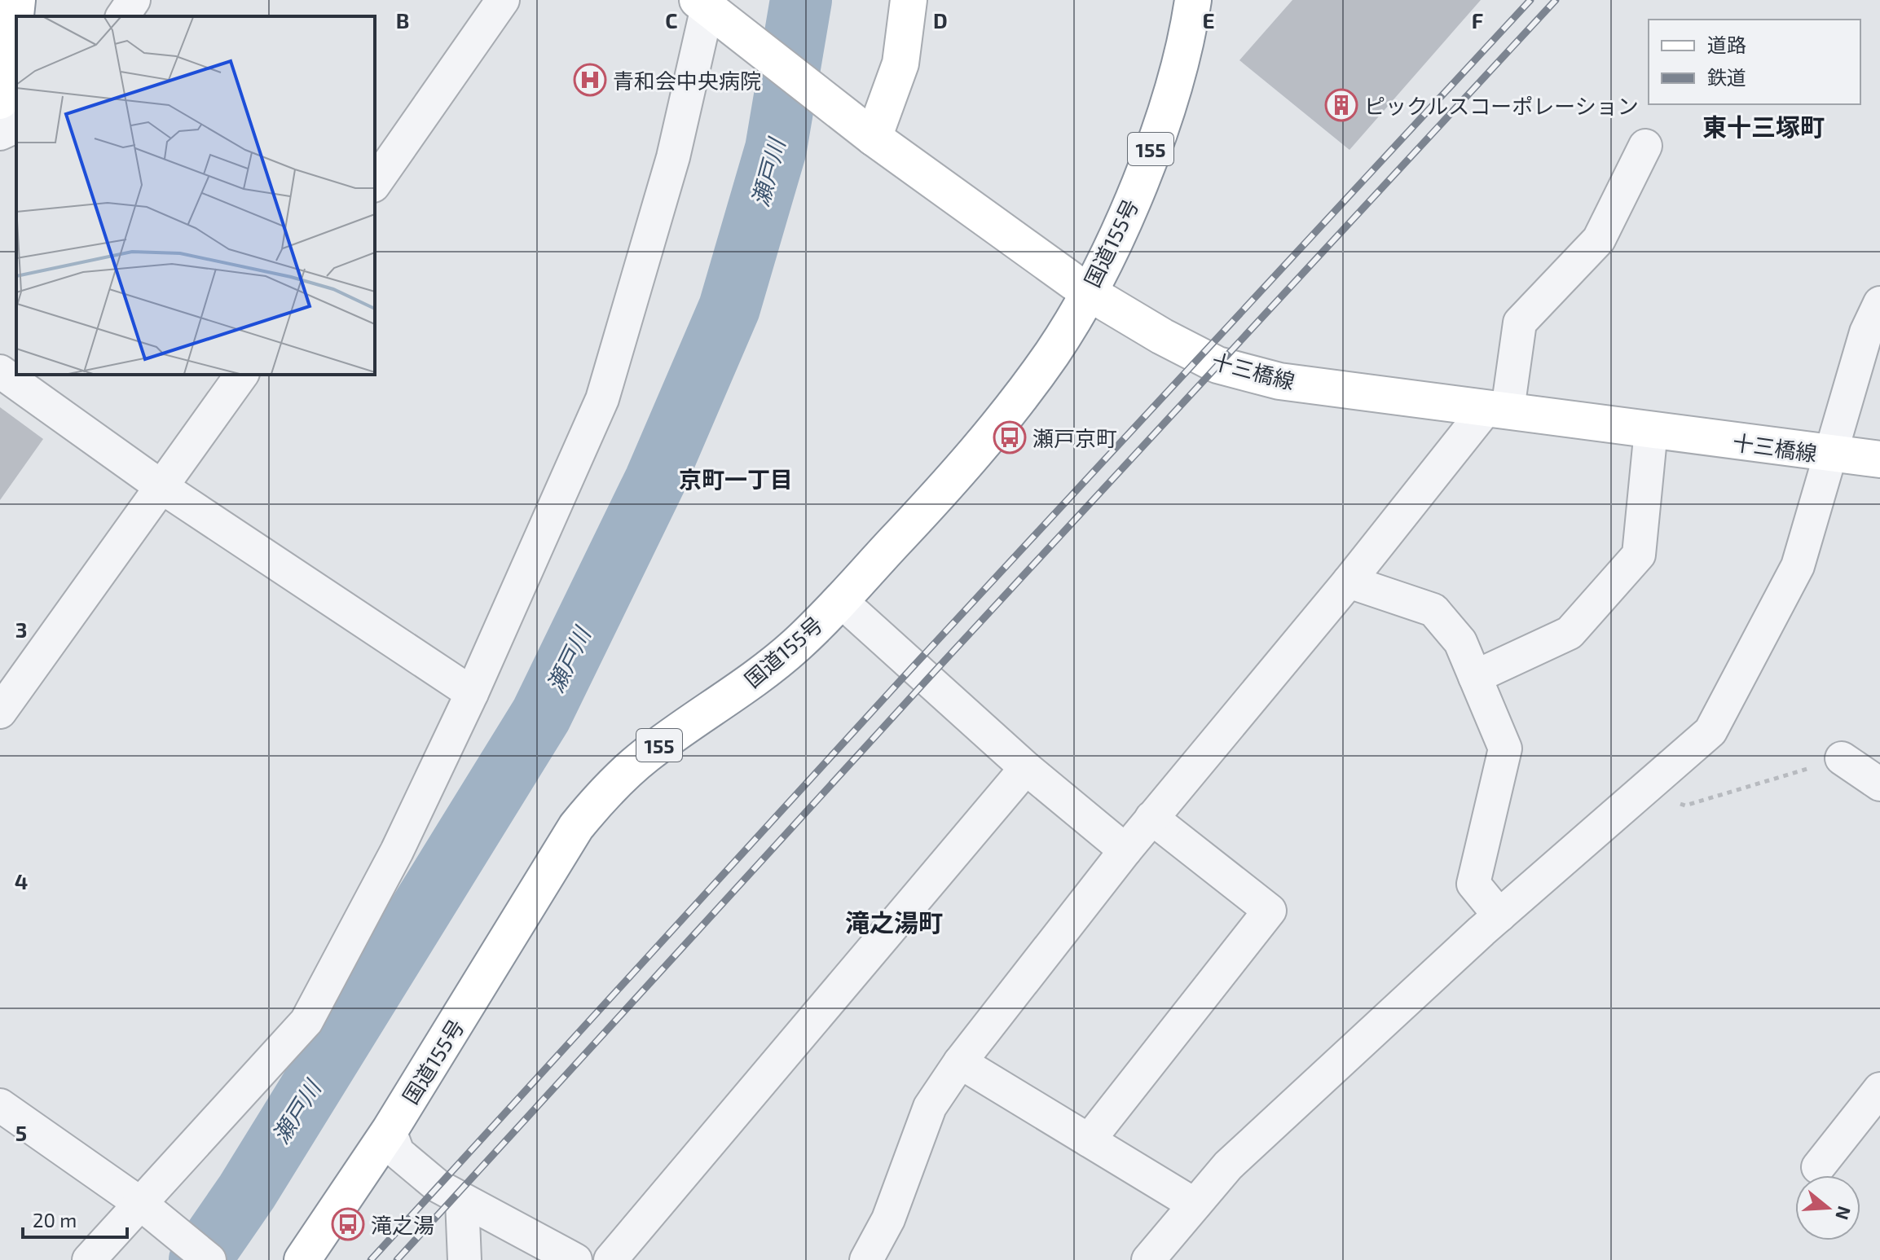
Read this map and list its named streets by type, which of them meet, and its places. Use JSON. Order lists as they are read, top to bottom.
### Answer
{
  "streets": {
    "main road": ["155", "国道155号", "十三橋線"]
  },
  "crossings": [
    ["国道155号", "十三橋線"]
  ],
  "districts": ["東十三塚町", "京町一丁目", "滝之湯町"],
  "water": ["瀬戸川"],
  "places": {
    "hospital": ["青和会中央病院"],
    "building": ["ピックルスコーポレーション"],
    "bus stop": ["瀬戸京町", "滝之湯"]
  },
  "legend": ["道路", "鉄道"],
  "scale_bar": "20 m",
  "north": "right",
  "grid": {
    "columns": [
      "B",
      "C",
      "D",
      "E",
      "F"
    ],
    "rows": ["3", "4", "5"]
  }
}
